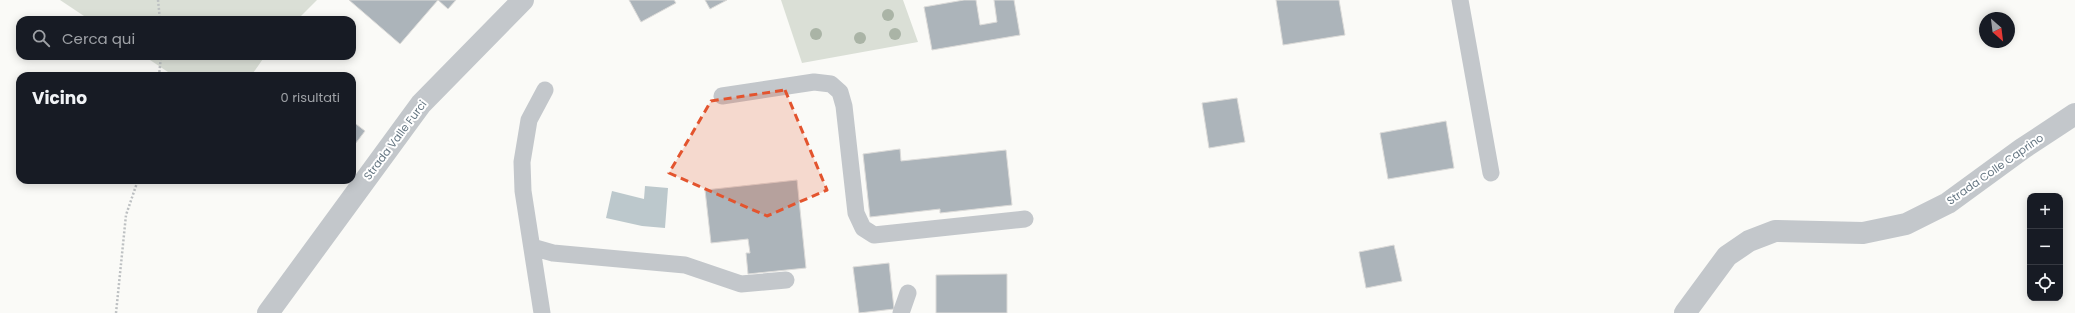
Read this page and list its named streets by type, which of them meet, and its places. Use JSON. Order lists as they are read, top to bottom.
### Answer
{
  "streets": {
    "street": ["Strada Valle Furci", "Strada Colle Caprino"]
  },
  "north": "bottom right",
  "page": {
    "search": "Cerca qui",
    "heading": ["Vicino", "0 risultati"],
    "map_buttons": ["+", "−"]
  }
}
